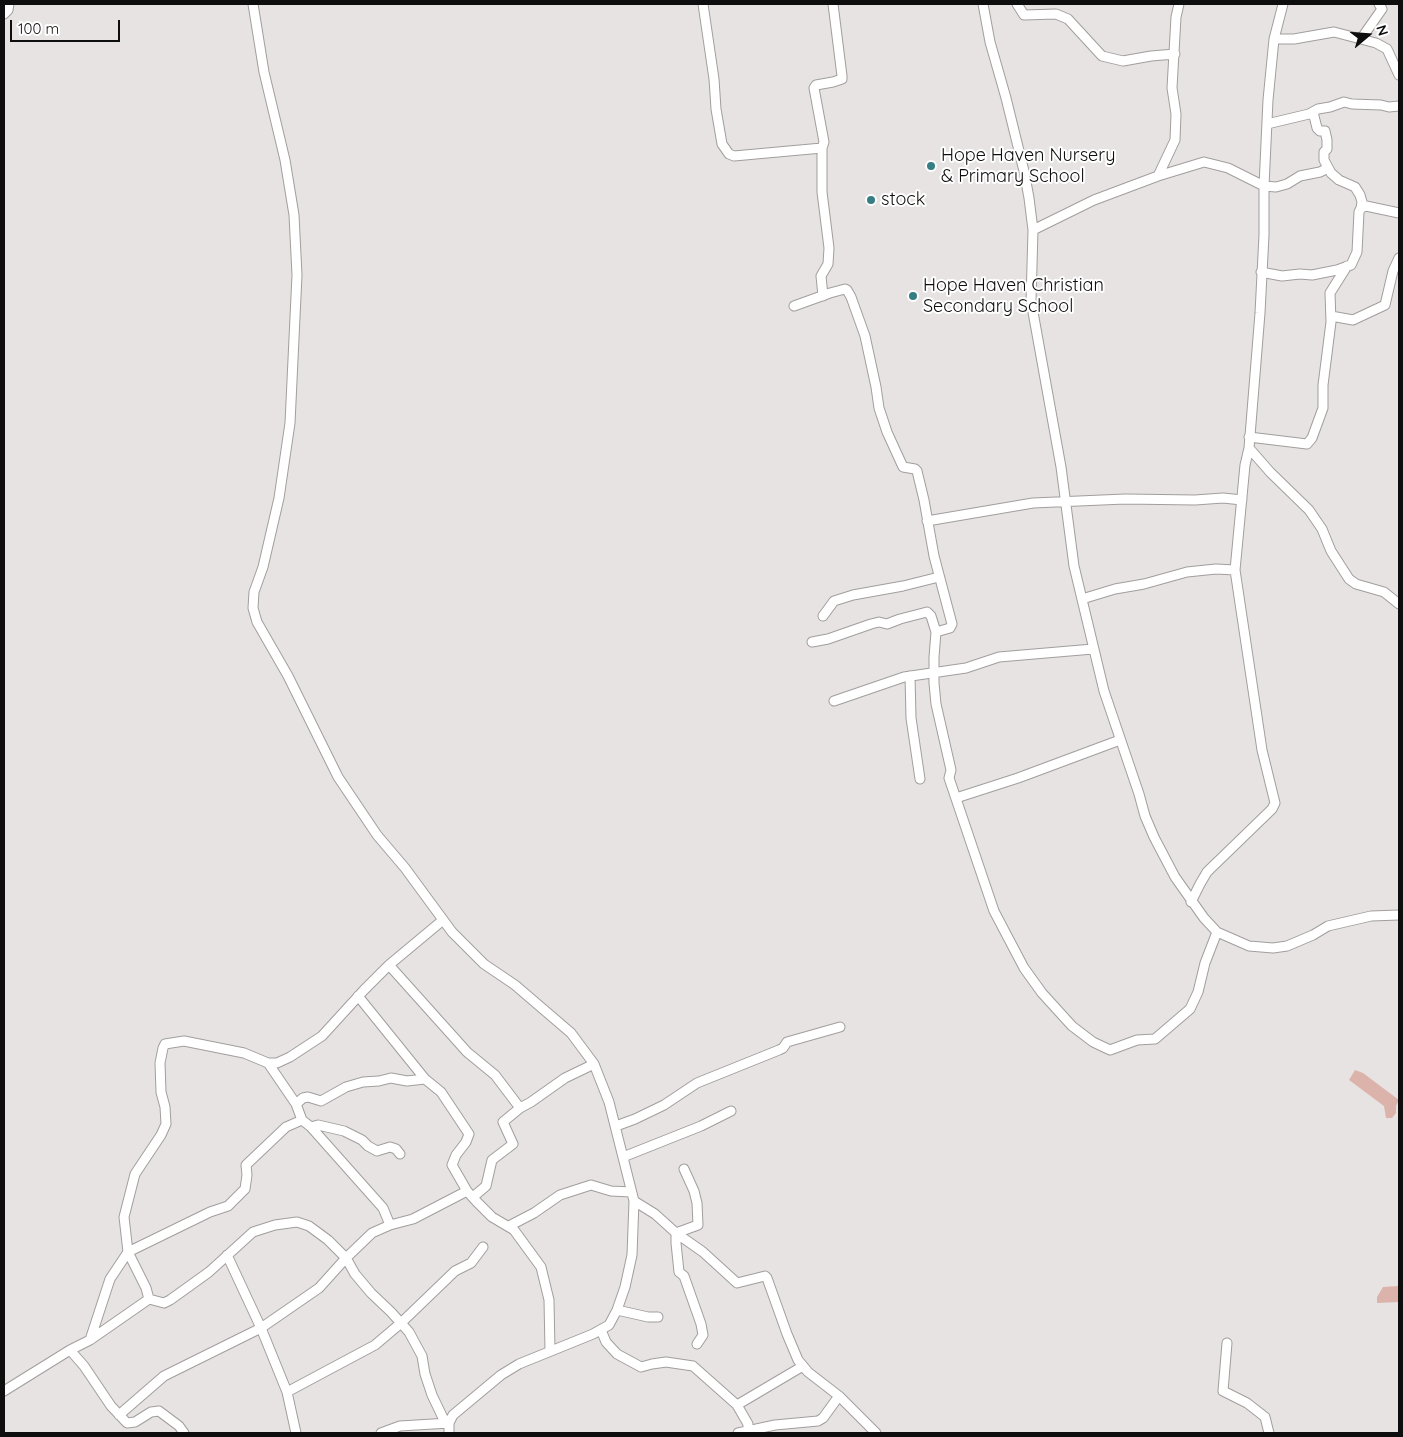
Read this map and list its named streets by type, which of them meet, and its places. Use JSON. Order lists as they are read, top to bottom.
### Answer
{
  "places": ["Hope Haven Nursery & Primary School", "stock", "Hope Haven Christian Secondary School"],
  "scale_bar": "100 m",
  "north": "right"
}
